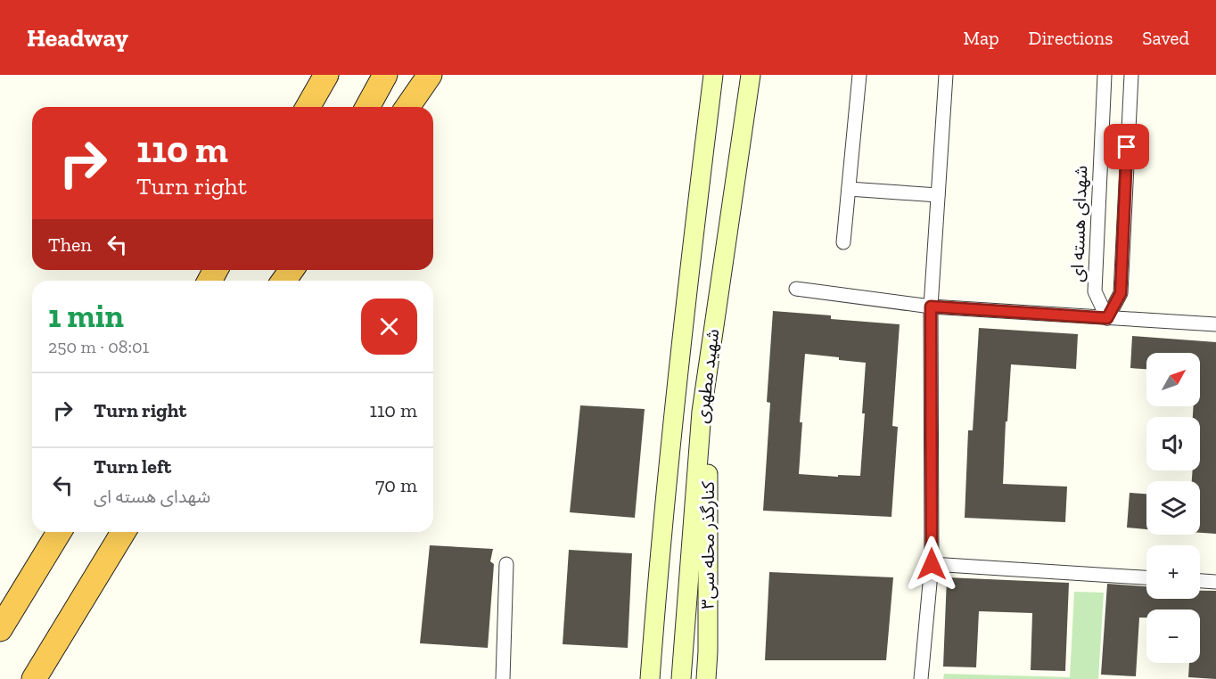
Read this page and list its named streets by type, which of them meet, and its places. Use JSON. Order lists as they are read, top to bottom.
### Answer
{
  "streets": {
    "main road": ["شهید مطهری", "کنارگذر محله سی۳"],
    "street": ["شهدای هسته ای"]
  },
  "crossings": [
    ["شهید مطهری", "کنارگذر محله سی۳"]
  ],
  "north": "top right",
  "page": {
    "header": "Headway",
    "nav": ["Map", "Directions", "Saved"],
    "turn": ["110 m", "Turn right"],
    "then": "Then",
    "heading": ["1 min", "250 m · 08:01"],
    "map_buttons": ["+", "−"],
    "list": [
      {
        "name": "Turn right",
        "value": "110 m"
      },
      {
        "name": "Turn left",
        "note": "شهدای هسته ای",
        "value": "70 m"
      }
    ]
  }
}
